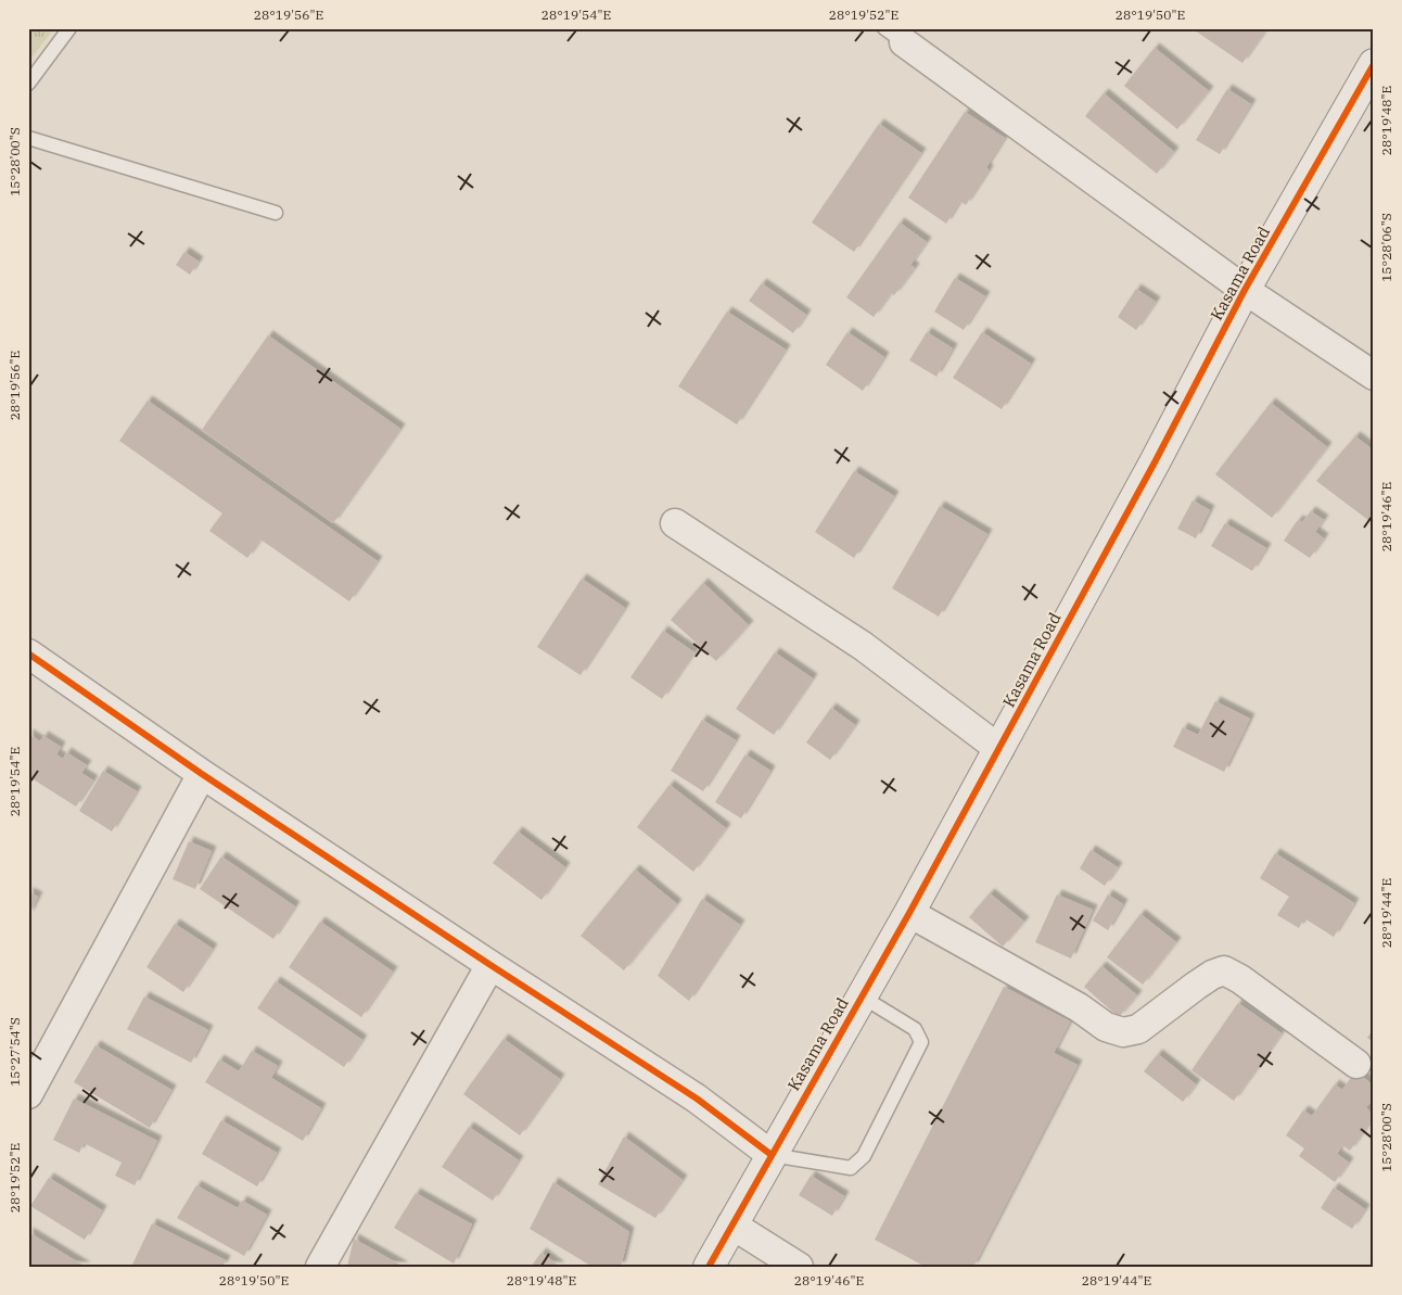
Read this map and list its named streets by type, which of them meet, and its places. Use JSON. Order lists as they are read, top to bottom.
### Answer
{
  "streets": {
    "street": ["Kasama Road"]
  },
  "coordinates": [
    "28°19'56\"E",
    "28°19'54\"E",
    "28°19'52\"E",
    "28°19'50\"E",
    "28°19'48\"E",
    "15°28'00\"S",
    "15°28'06\"S",
    "28°19'46\"E",
    "28°19'44\"E",
    "15°27'54\"S"
  ]
}
